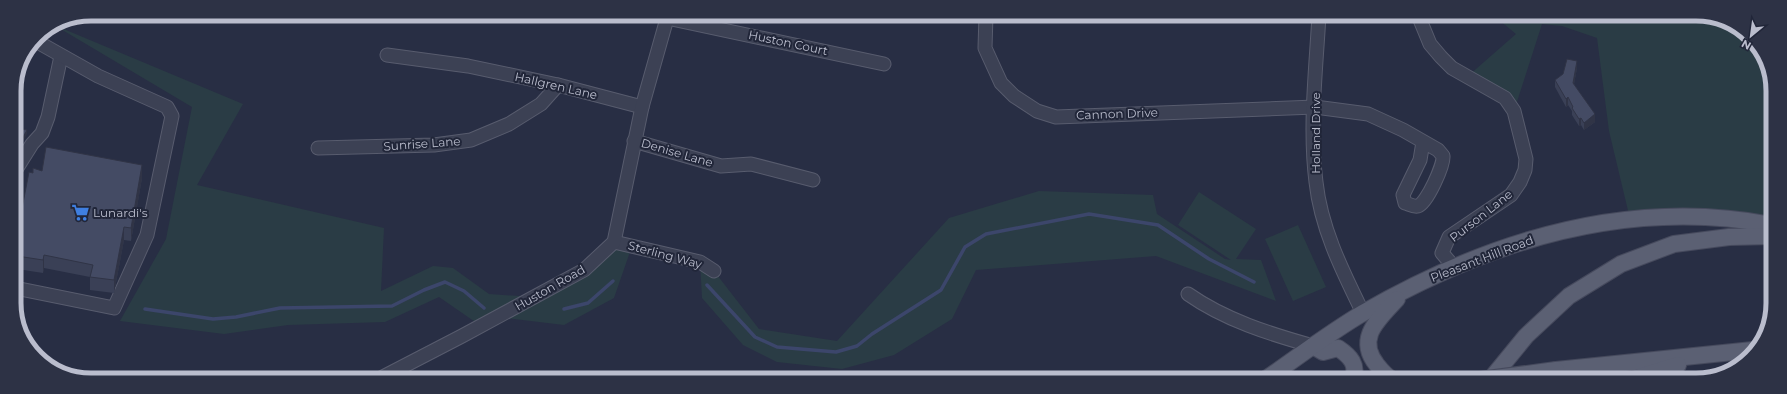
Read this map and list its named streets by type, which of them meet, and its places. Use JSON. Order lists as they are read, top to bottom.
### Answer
{
  "streets": {
    "main road": ["Pleasant Hill Road"],
    "street": [
      "Huston Court",
      "Hallgren Lane",
      "Cannon Drive",
      "Holland Drive",
      "Sunrise Lane",
      "Denise Lane",
      "Purson Lane",
      "Sterling Way",
      "Huston Road"
    ]
  },
  "crossings": [
    ["Hallgren Lane", "Sunrise Lane"],
    ["Cannon Drive", "Holland Drive"],
    ["Holland Drive", "Pleasant Hill Road"],
    ["Purson Lane", "Pleasant Hill Road"],
    ["Sterling Way", "Huston Road"]
  ],
  "places": {
    "supermarket": ["Lunardi's"]
  },
  "north": "bottom left"
}
